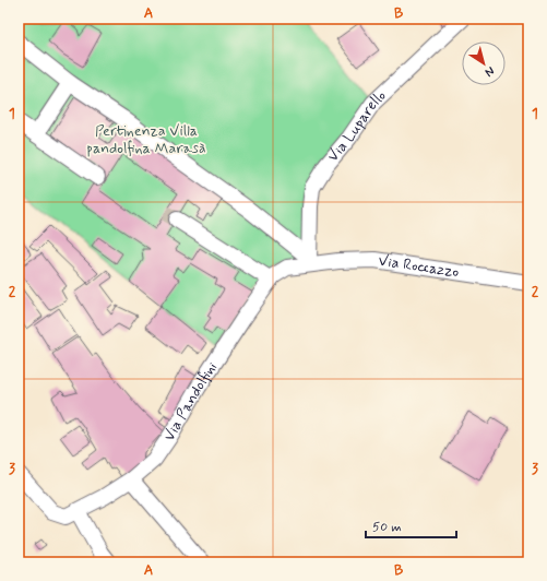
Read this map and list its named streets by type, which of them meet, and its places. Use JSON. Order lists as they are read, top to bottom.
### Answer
{
  "streets": {
    "street": ["Via Luparello", "Via Roccazzo", "Via Pandolfini"]
  },
  "crossings": [
    ["Via Luparello", "Via Roccazzo"],
    ["Via Luparello", "Via Pandolfini"],
    ["Via Roccazzo", "Via Pandolfini"]
  ],
  "parks": ["Pertinenza Villa pandolfina Marasà"],
  "scale_bar": "50 m",
  "north": "bottom right",
  "grid": {
    "columns": ["A", "B"],
    "rows": ["1", "2", "3"]
  }
}
